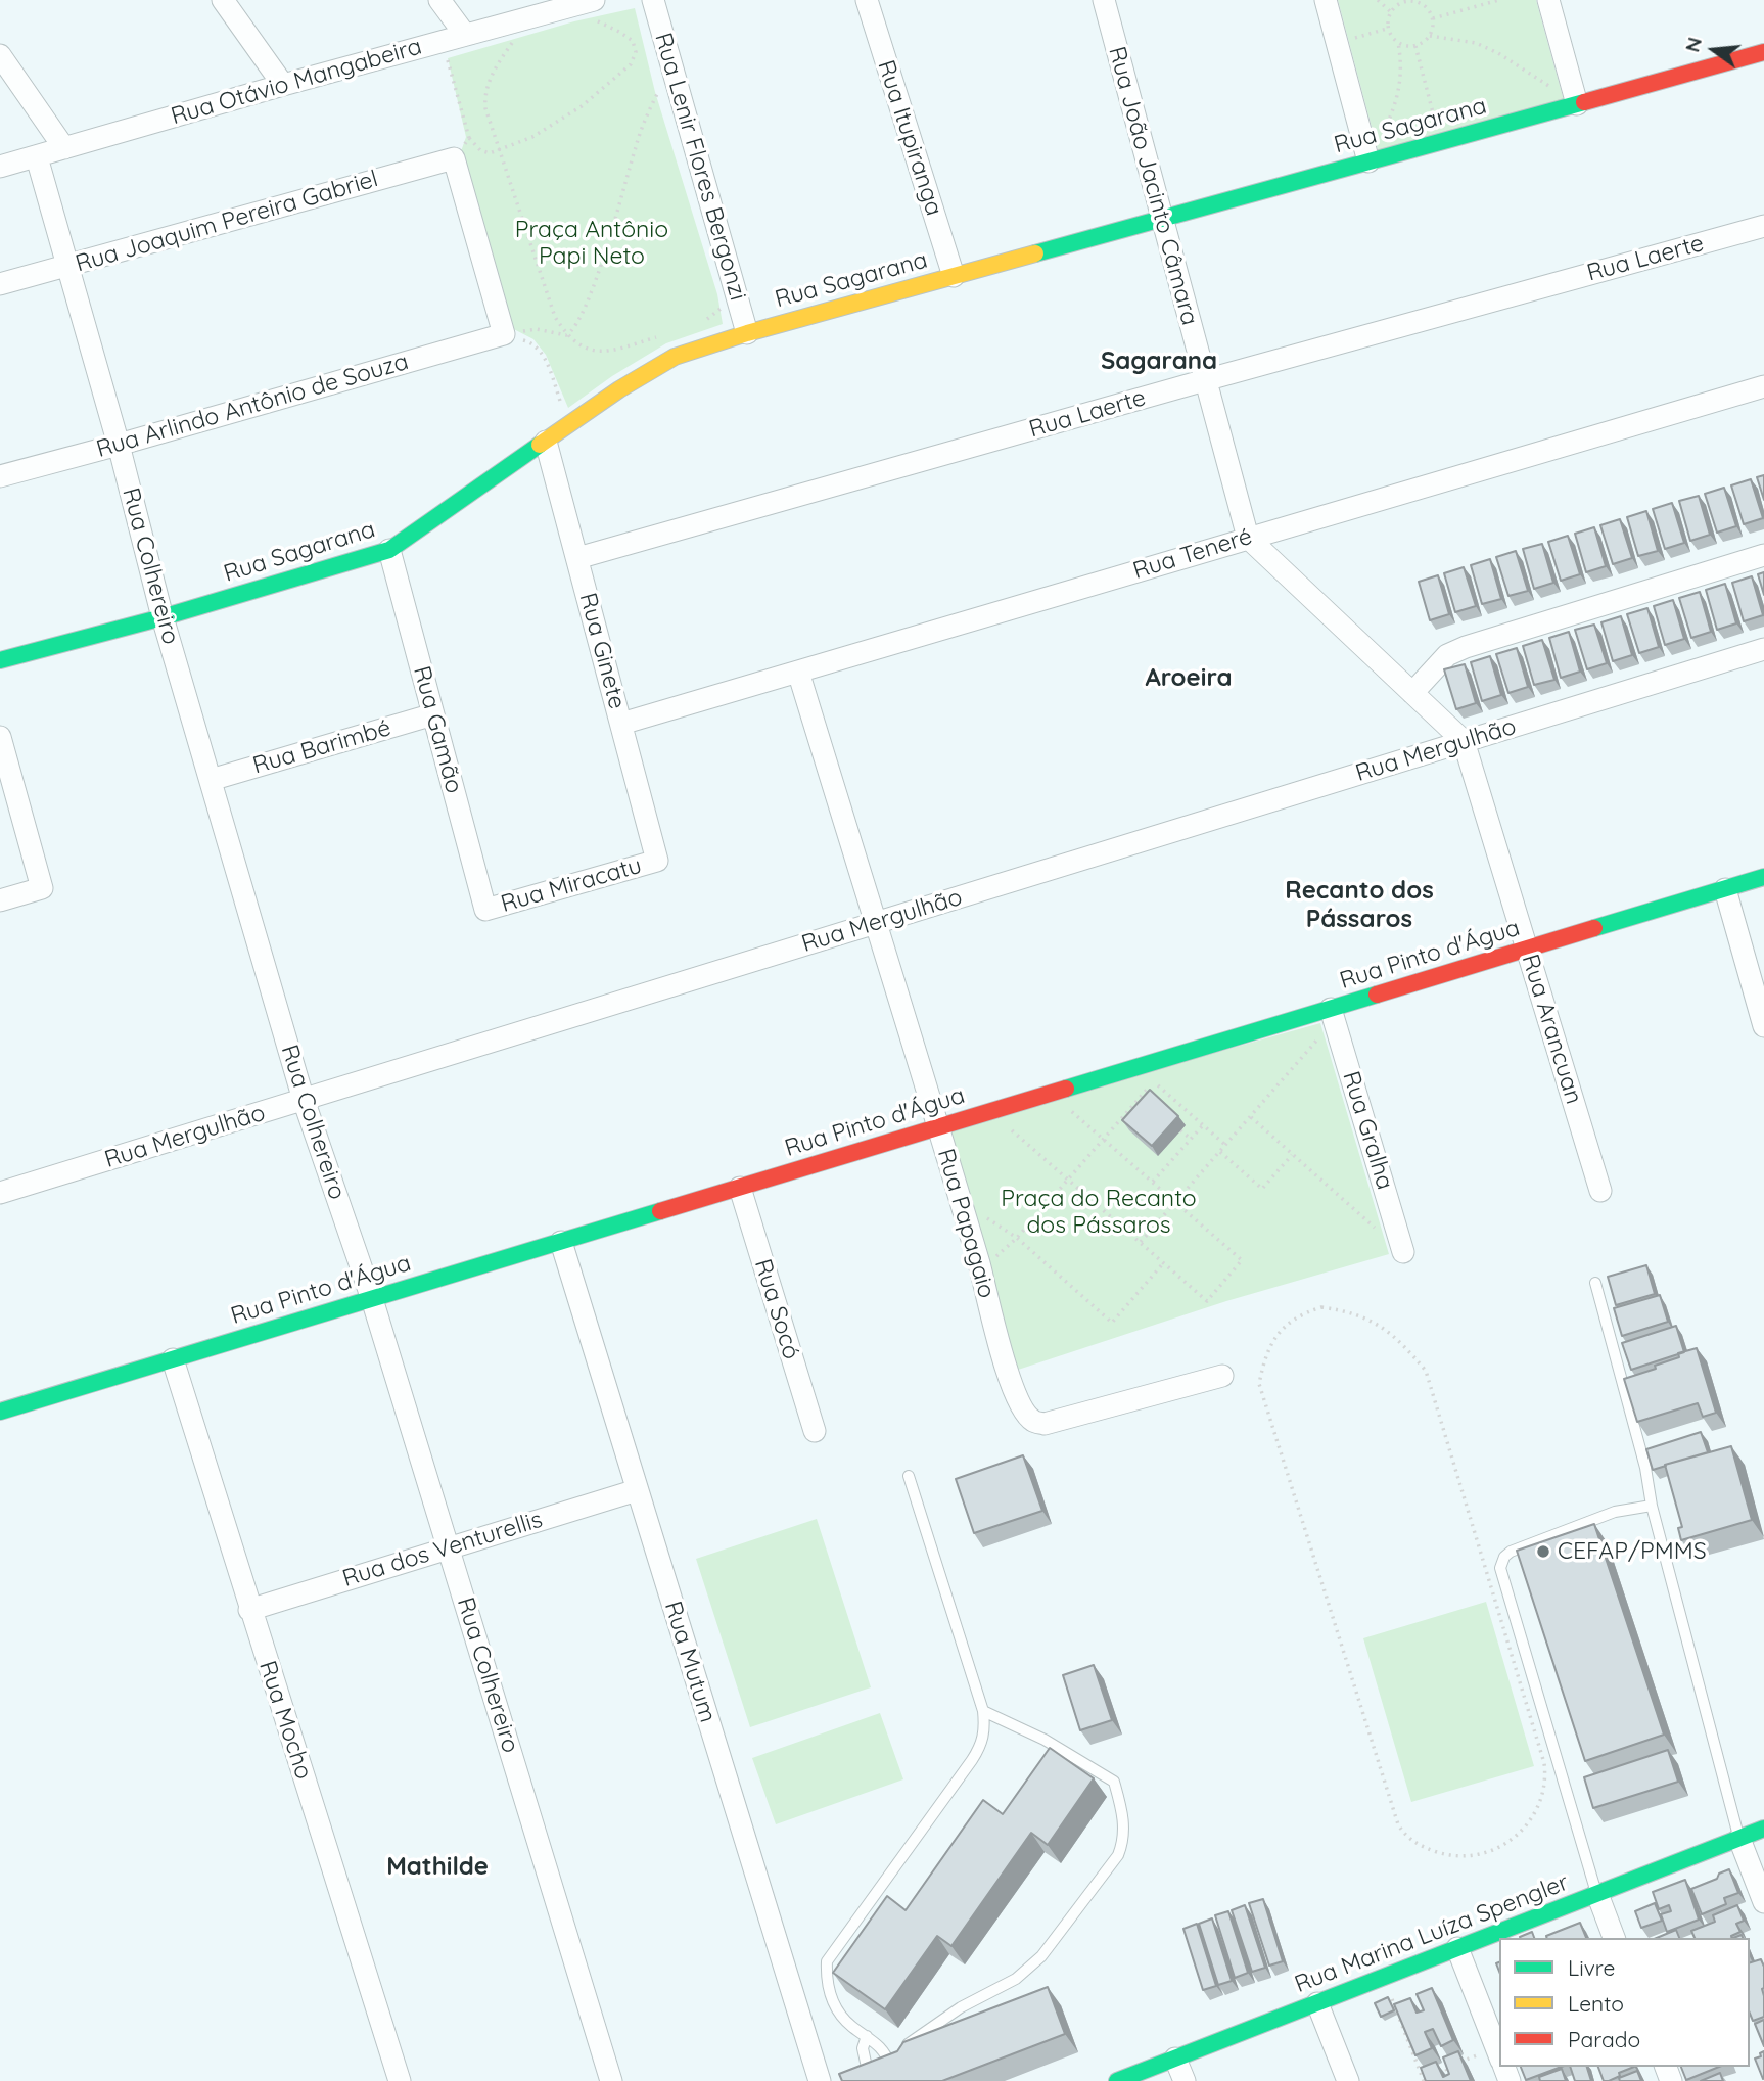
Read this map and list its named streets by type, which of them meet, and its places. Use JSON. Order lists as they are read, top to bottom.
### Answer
{
  "streets": {
    "street": [
      "Rua Otávio Mangabeira",
      "Rua Sagarana",
      "Rua Itupiranga",
      "Rua Lenir Flores Bergonzi",
      "Rua João Jacinto Câmara",
      "Rua Joaquim Pereira Gabriel",
      "Rua Laerte",
      "Rua Arlindo Antônio de Souza",
      "Rua Teneré",
      "Rua Colhereiro",
      "Rua Ginete",
      "Rua Gamão",
      "Rua Barimbé",
      "Rua Mergulhão",
      "Rua Miracatu",
      "Rua Pinto d'Água",
      "Rua Arancuan",
      "Rua Gralha",
      "Rua Papagaio",
      "Rua Socó",
      "Rua dos Venturellis",
      "Rua Mutum",
      "Rua Mocho",
      "Rua Marina Luíza Spengler"
    ]
  },
  "crossings": [
    ["Rua Otávio Mangabeira", "Rua Colhereiro"],
    ["Rua Sagarana", "Rua Itupiranga"],
    ["Rua Sagarana", "Rua Lenir Flores Bergonzi"],
    ["Rua Sagarana", "Rua João Jacinto Câmara"],
    ["Rua Sagarana", "Rua Colhereiro"],
    ["Rua Sagarana", "Rua Ginete"],
    ["Rua Sagarana", "Rua Gamão"],
    ["Rua João Jacinto Câmara", "Rua Laerte"],
    ["Rua João Jacinto Câmara", "Rua Teneré"],
    ["Rua João Jacinto Câmara", "Rua Arancuan"],
    ["Rua Joaquim Pereira Gabriel", "Rua Colhereiro"],
    ["Rua Laerte", "Rua Ginete"],
    ["Rua Arlindo Antônio de Souza", "Rua Colhereiro"],
    ["Rua Teneré", "Rua Ginete"],
    ["Rua Teneré", "Rua Arancuan"],
    ["Rua Teneré", "Rua Papagaio"],
    ["Rua Colhereiro", "Rua Barimbé"],
    ["Rua Colhereiro", "Rua Mergulhão"],
    ["Rua Colhereiro", "Rua Pinto d'Água"],
    ["Rua Colhereiro", "Rua dos Venturellis"],
    ["Rua Ginete", "Rua Miracatu"],
    ["Rua Gamão", "Rua Barimbé"],
    ["Rua Gamão", "Rua Miracatu"],
    ["Rua Mergulhão", "Rua Arancuan"],
    ["Rua Mergulhão", "Rua Papagaio"],
    ["Rua Pinto d'Água", "Rua Arancuan"],
    ["Rua Pinto d'Água", "Rua Gralha"],
    ["Rua Pinto d'Água", "Rua Papagaio"],
    ["Rua Pinto d'Água", "Rua Socó"],
    ["Rua Pinto d'Água", "Rua Mutum"],
    ["Rua Pinto d'Água", "Rua Mocho"],
    ["Rua dos Venturellis", "Rua Mutum"],
    ["Rua dos Venturellis", "Rua Mocho"]
  ],
  "districts": [
    "Sagarana",
    "Aroeira",
    "Recanto dos Pássaros",
    "Mathilde"
  ],
  "parks": ["Praça Antônio Papi Neto", "Praça do Recanto dos Pássaros"],
  "places": ["CEFAP/PMMS"],
  "legend": ["Livre", "Lento", "Parado"],
  "north": "left"
}
